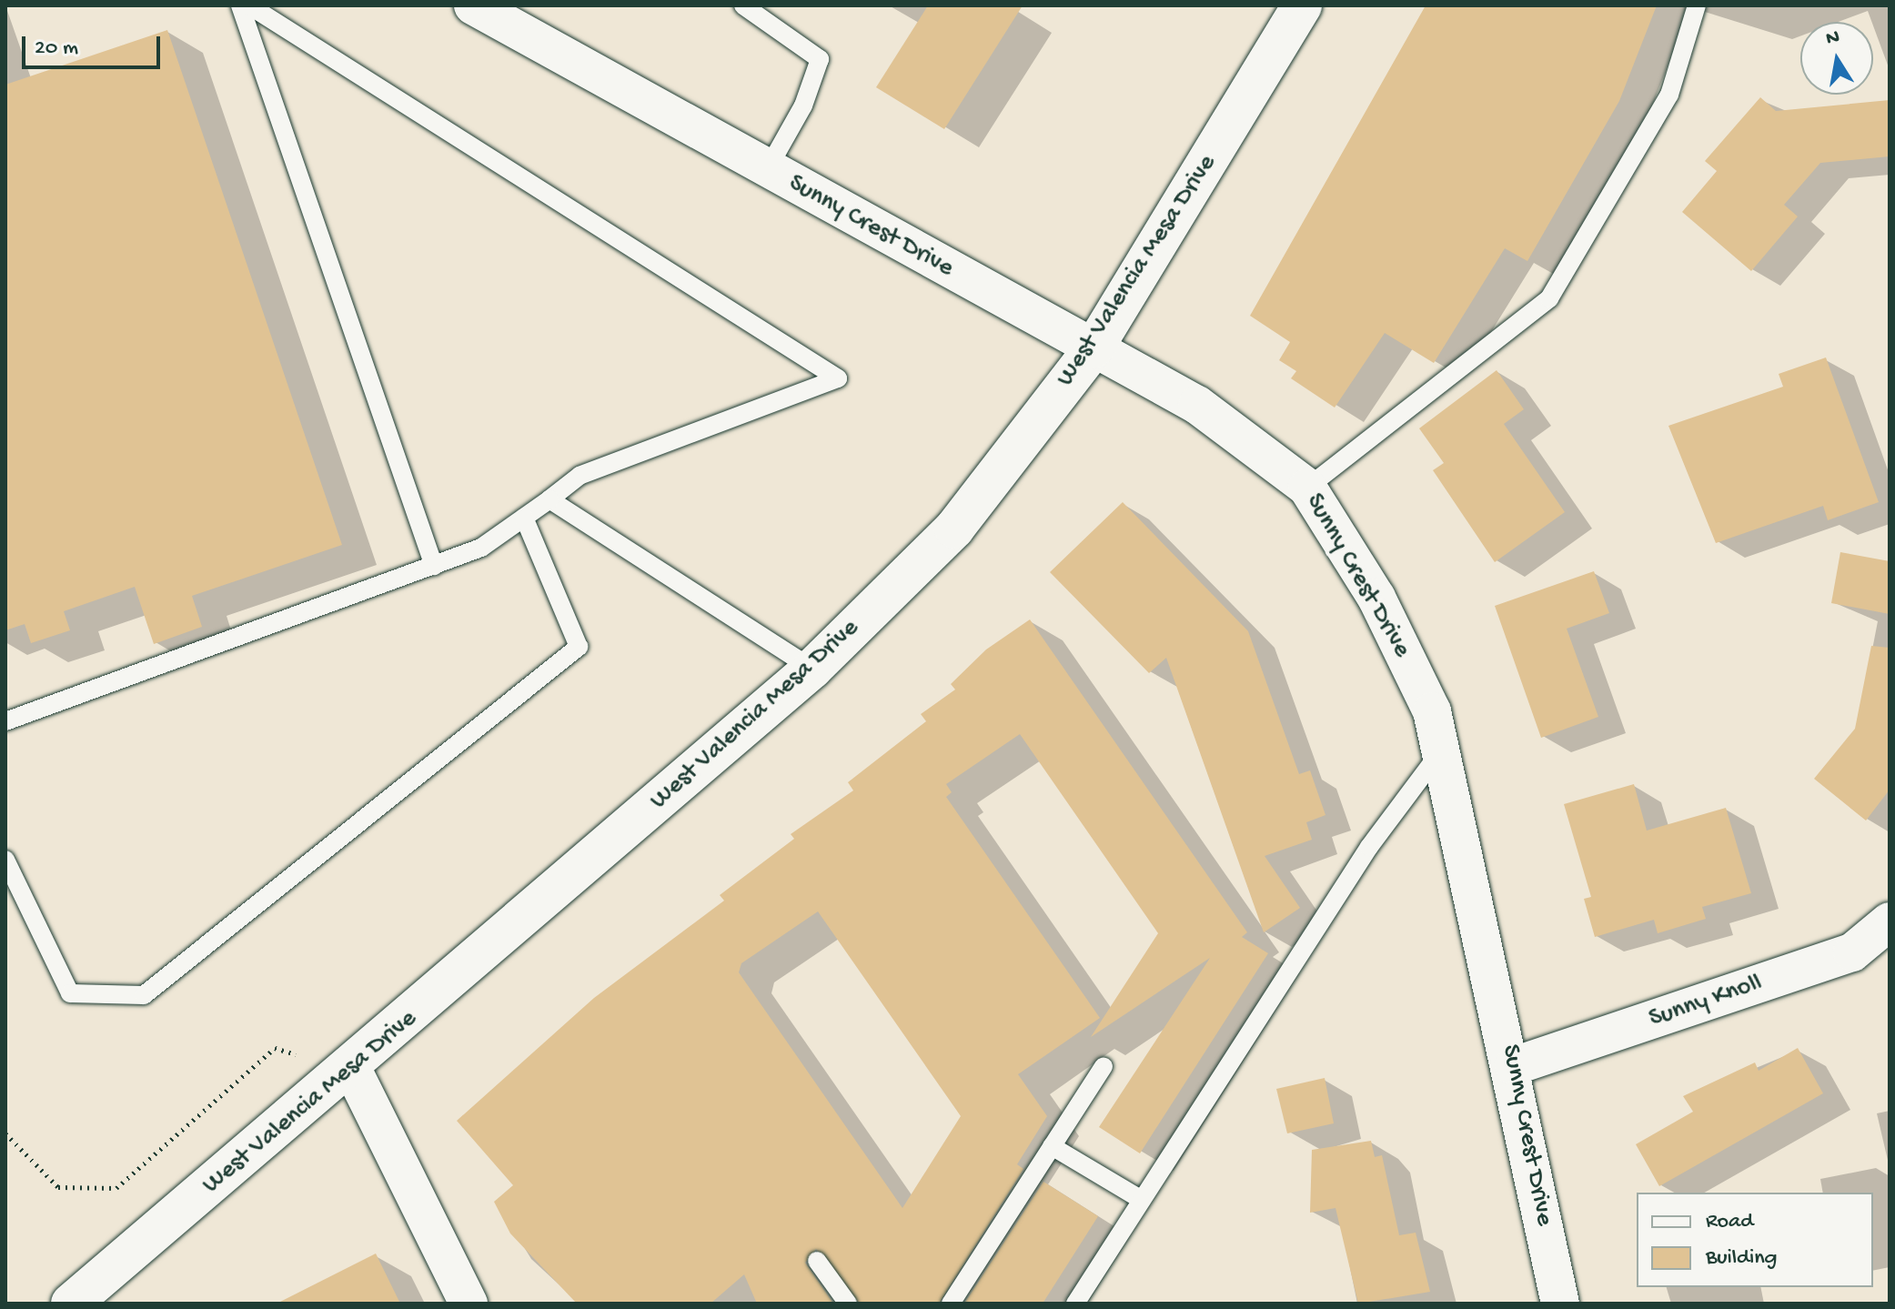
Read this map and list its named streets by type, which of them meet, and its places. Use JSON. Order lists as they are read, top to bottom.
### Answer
{
  "streets": {
    "street": ["Sunny Crest Drive", "West Valencia Mesa Drive", "Sunny Knoll"]
  },
  "crossings": [
    ["Sunny Crest Drive", "West Valencia Mesa Drive"],
    ["Sunny Crest Drive", "Sunny Knoll"]
  ],
  "legend": ["Road", "Building"],
  "scale_bar": "20 m",
  "north": "top"
}
